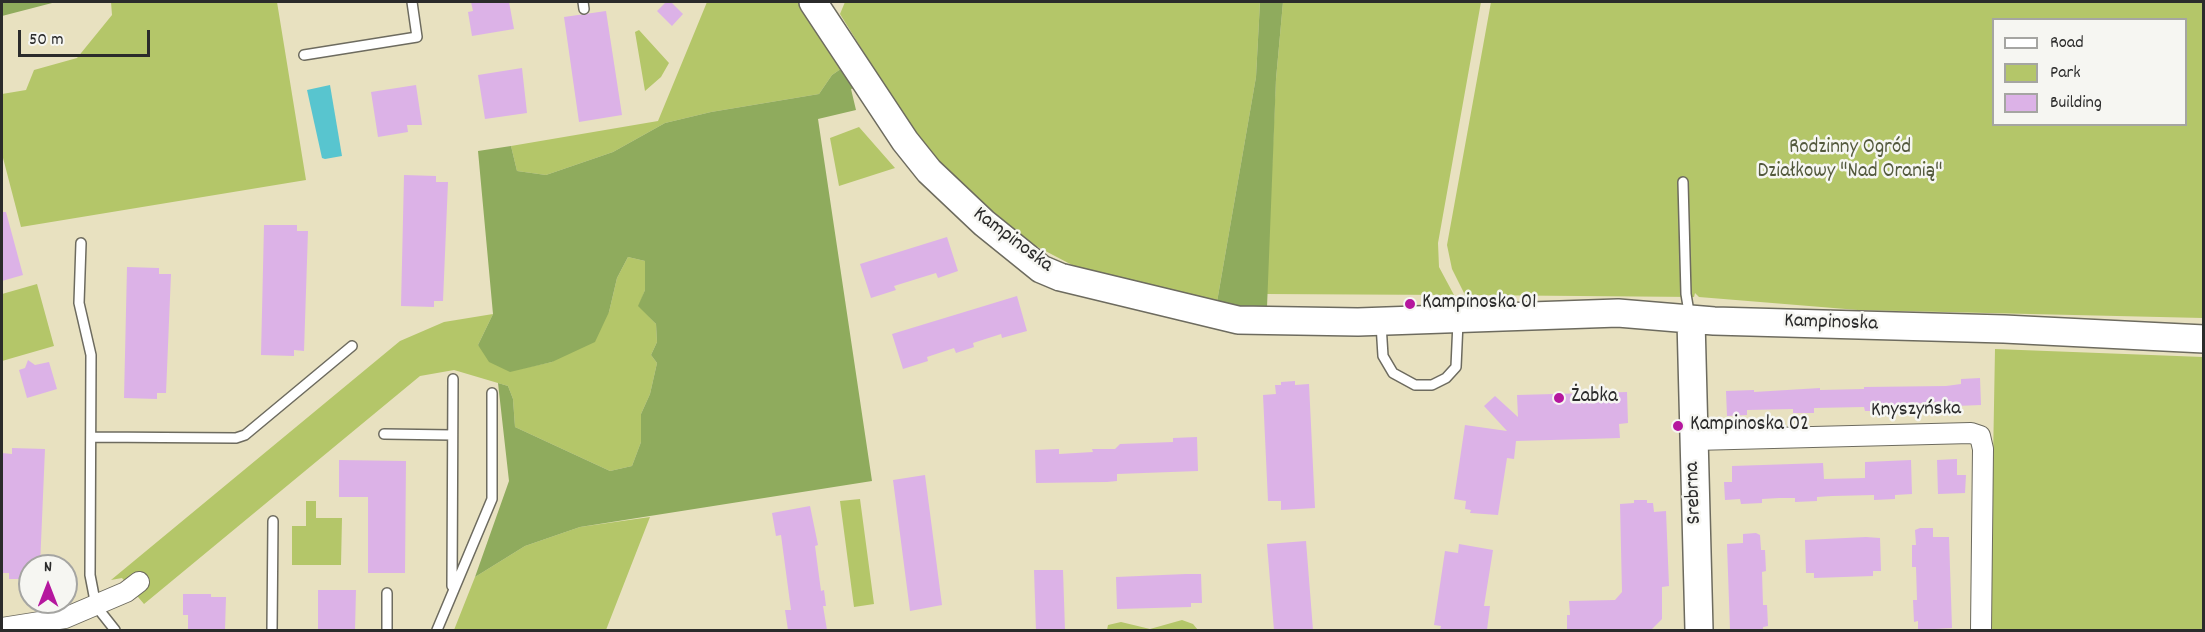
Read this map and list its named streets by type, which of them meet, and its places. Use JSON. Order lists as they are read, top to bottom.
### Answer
{
  "streets": {
    "street": ["Kampinoska", "Knyszyńska", "Srebrna"]
  },
  "crossings": [
    ["Kampinoska", "Srebrna"],
    ["Knyszyńska", "Srebrna"]
  ],
  "parks": ["Rodzinny Ogród Działkowy \"Nad Oranią\""],
  "places": ["Kampinoska 01", "Żabka", "Kampinoska 02"],
  "legend": ["Road", "Park", "Building"],
  "scale_bar": "50 m",
  "north": "top"
}
